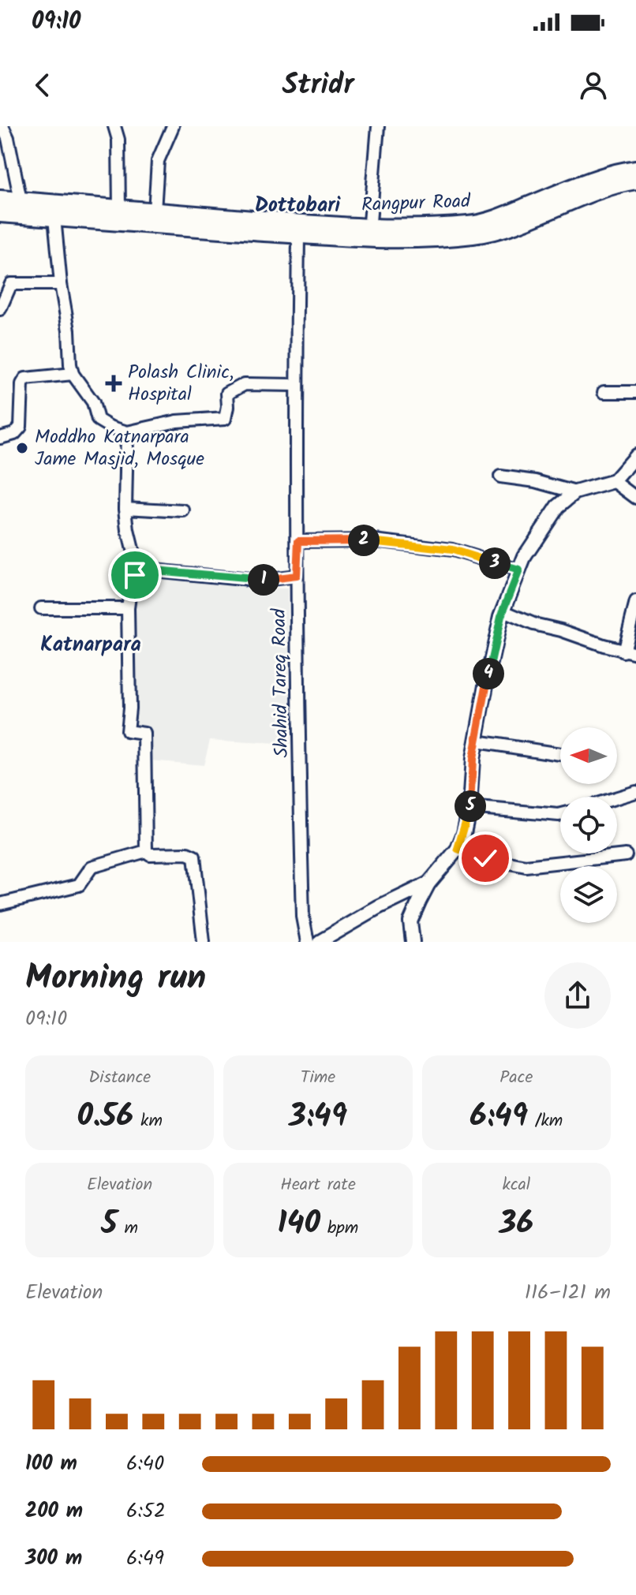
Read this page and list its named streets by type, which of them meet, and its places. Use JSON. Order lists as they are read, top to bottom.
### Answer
{
  "streets": {
    "highway": ["Rangpur Road"],
    "street": ["Shahid Tareq Road"]
  },
  "crossings": [
    ["Rangpur Road", "Shahid Tareq Road"]
  ],
  "districts": ["Dottobari", "Katnarpara"],
  "places": {
    "health": ["Polash Clinic, Hospital"],
    "other": ["Moddho Katnarpara Jame Masjid, Mosque"]
  },
  "north": "left",
  "page": {
    "status": "09:10",
    "header": "Stridr",
    "pins": [
      "2",
      "3",
      "1",
      "4",
      "5"
    ],
    "heading": ["Morning run", "09:10"],
    "stats": [
      ["Distance", "0.56 km"],
      ["Time", "3:49"],
      ["Pace", "6:49 /km"],
      ["Elevation", "5 m"],
      ["Heart rate", "140 bpm"],
      ["kcal", "36"]
    ],
    "chart": ["Elevation", "116–121 m"],
    "list": [
      {
        "name": "100 m",
        "note": "6:40"
      },
      {
        "name": "200 m",
        "note": "6:52"
      },
      {
        "name": "300 m",
        "note": "6:49"
      }
    ]
  }
}
